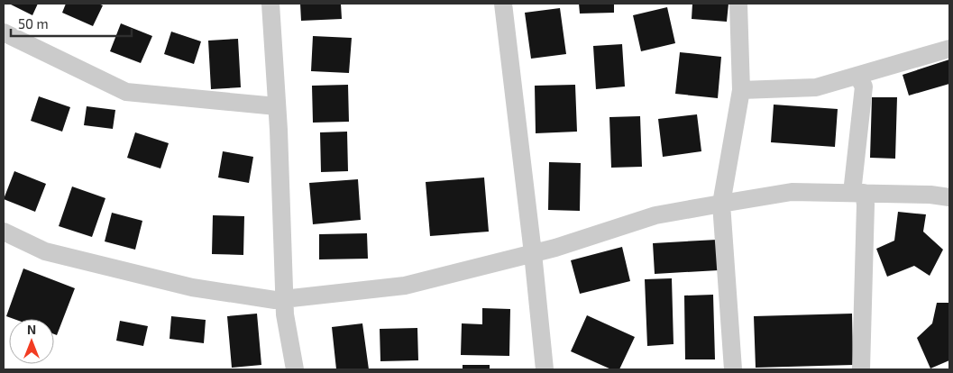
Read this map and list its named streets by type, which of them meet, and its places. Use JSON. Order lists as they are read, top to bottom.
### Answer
{
  "scale_bar": "50 m",
  "north": "top"
}
